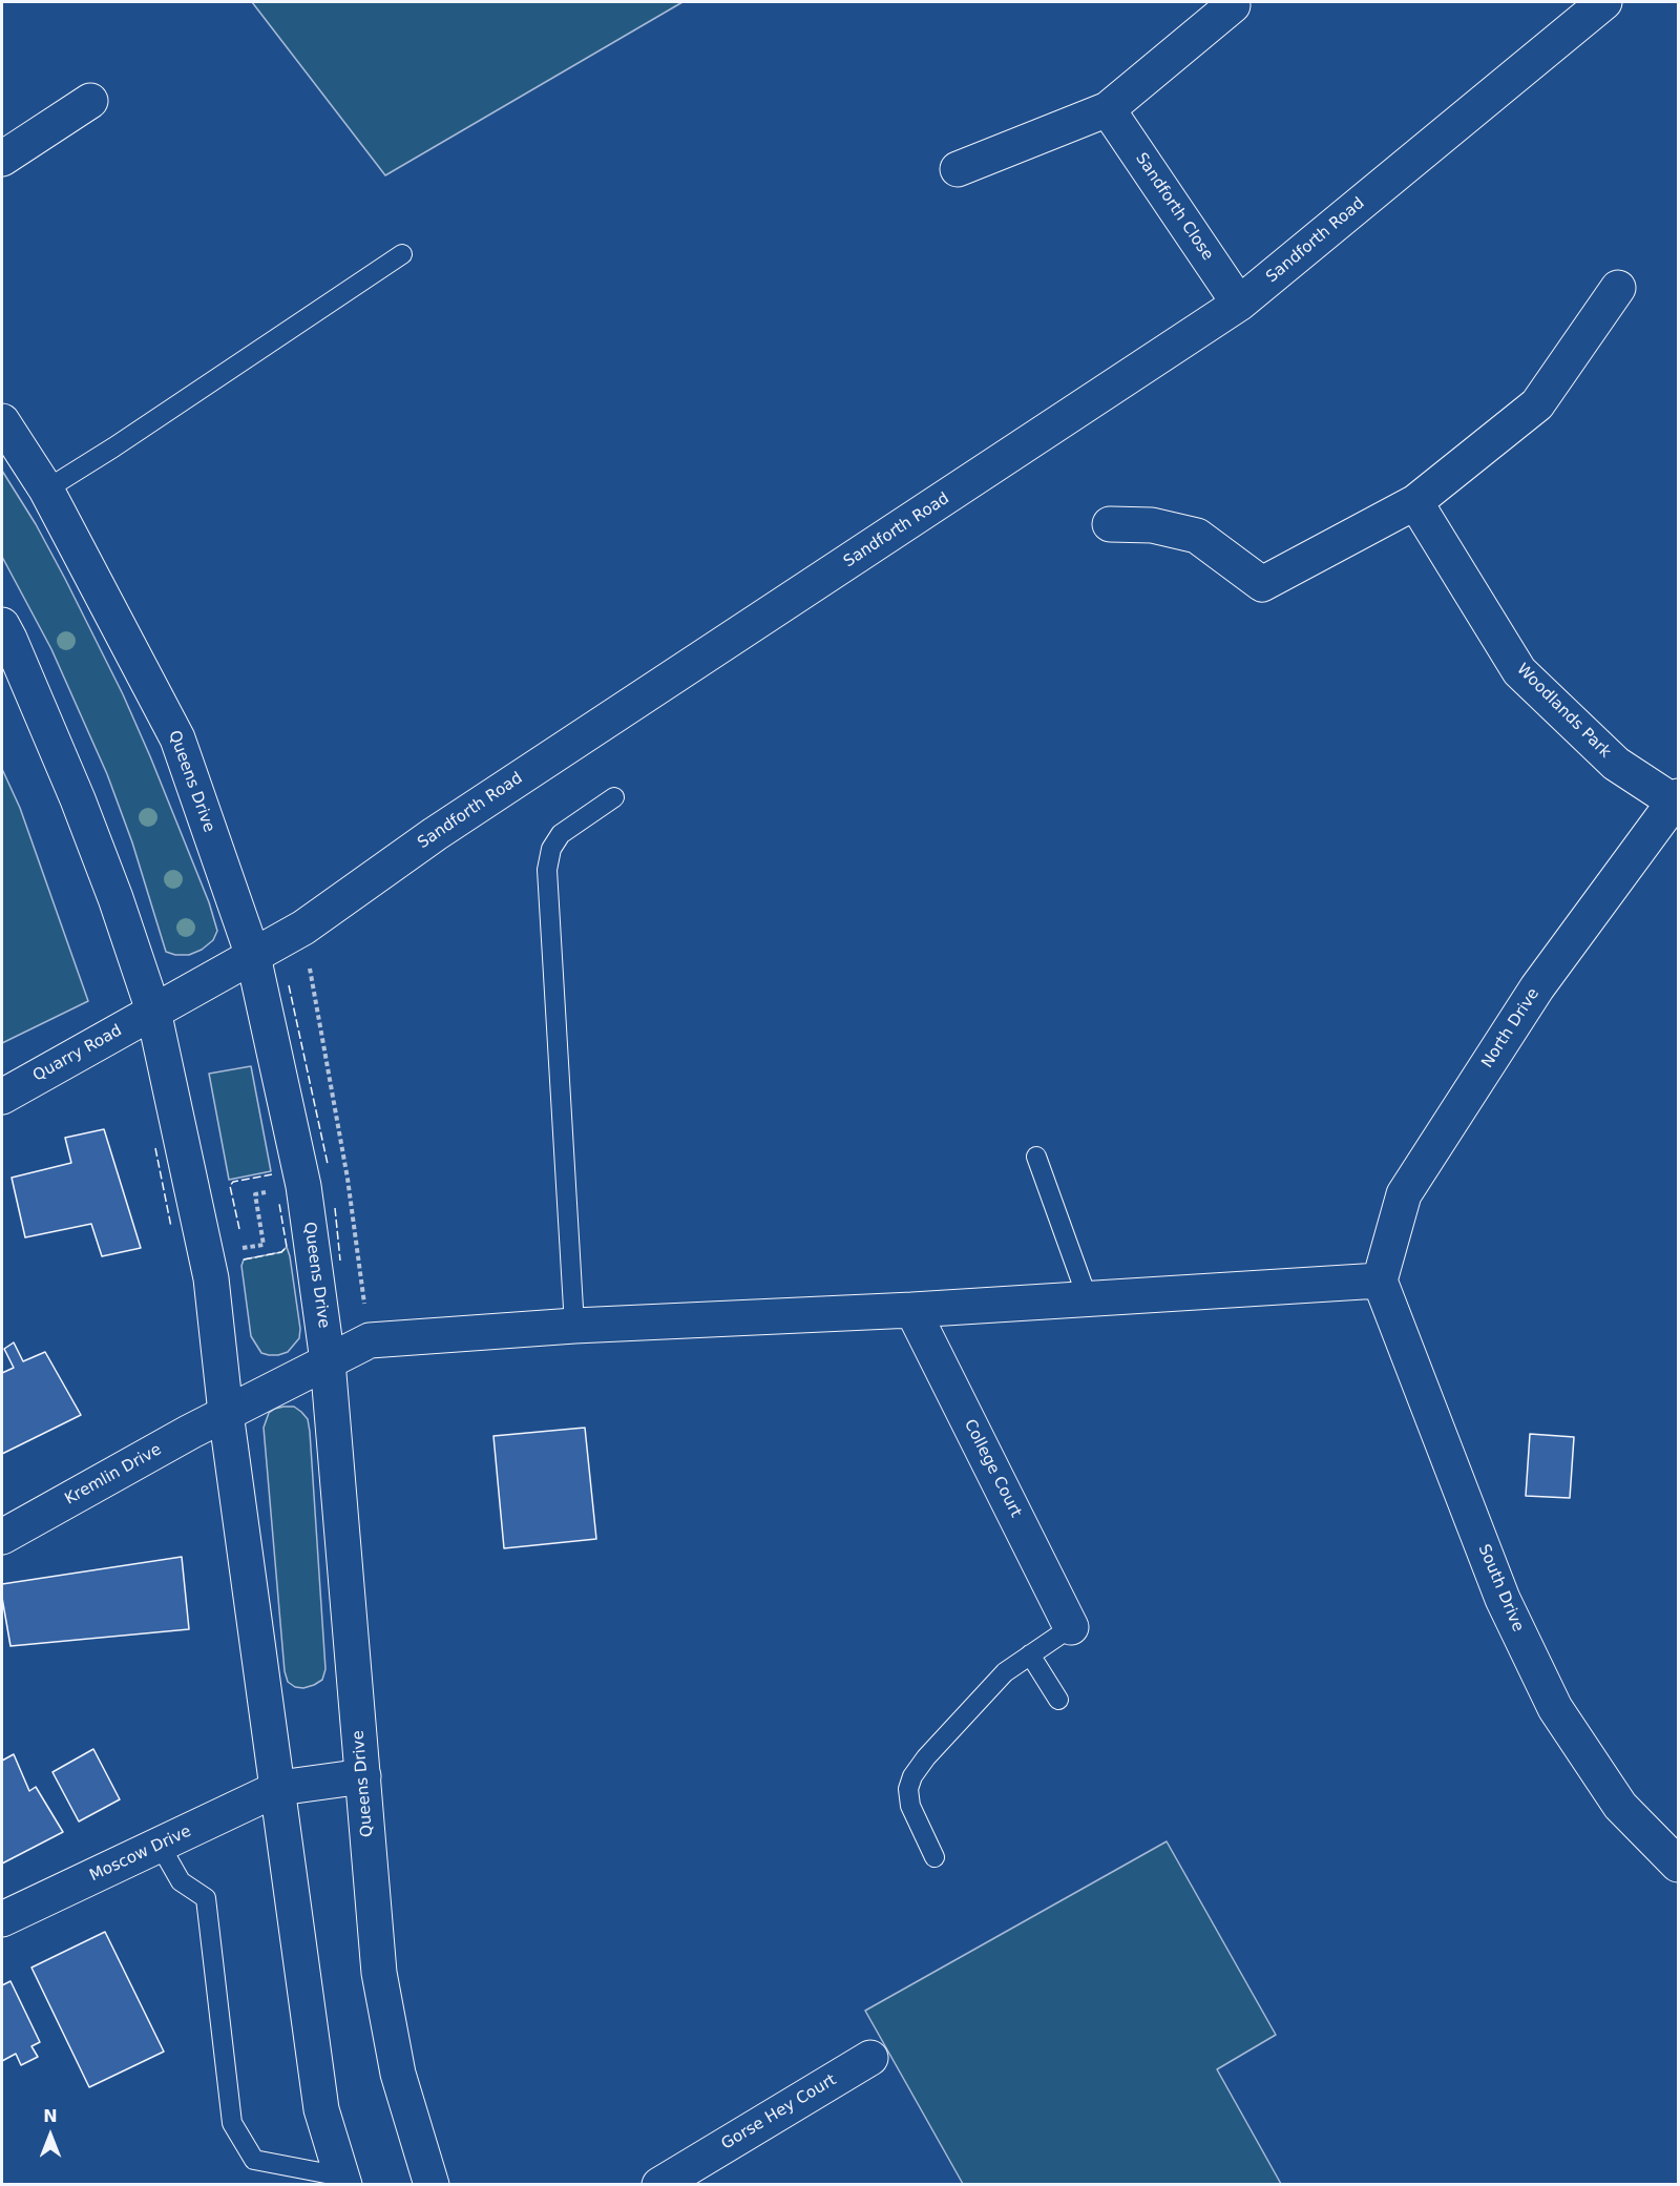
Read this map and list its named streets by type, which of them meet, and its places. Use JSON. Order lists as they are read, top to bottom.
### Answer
{
  "streets": {
    "main road": [
      "Sandforth Close",
      "Sandforth Road",
      "Woodlands Park",
      "Queens Drive",
      "North Drive",
      "Quarry Road",
      "College Court",
      "Kremlin Drive",
      "South Drive",
      "Moscow Drive",
      "Gorse Hey Court"
    ]
  },
  "crossings": [
    ["Sandforth Close", "Sandforth Road"],
    ["Sandforth Road", "Queens Drive"],
    ["Sandforth Road", "Quarry Road"],
    ["Woodlands Park", "North Drive"],
    ["Queens Drive", "Kremlin Drive"],
    ["Queens Drive", "Moscow Drive"],
    ["North Drive", "South Drive"]
  ],
  "north": "top"
}
